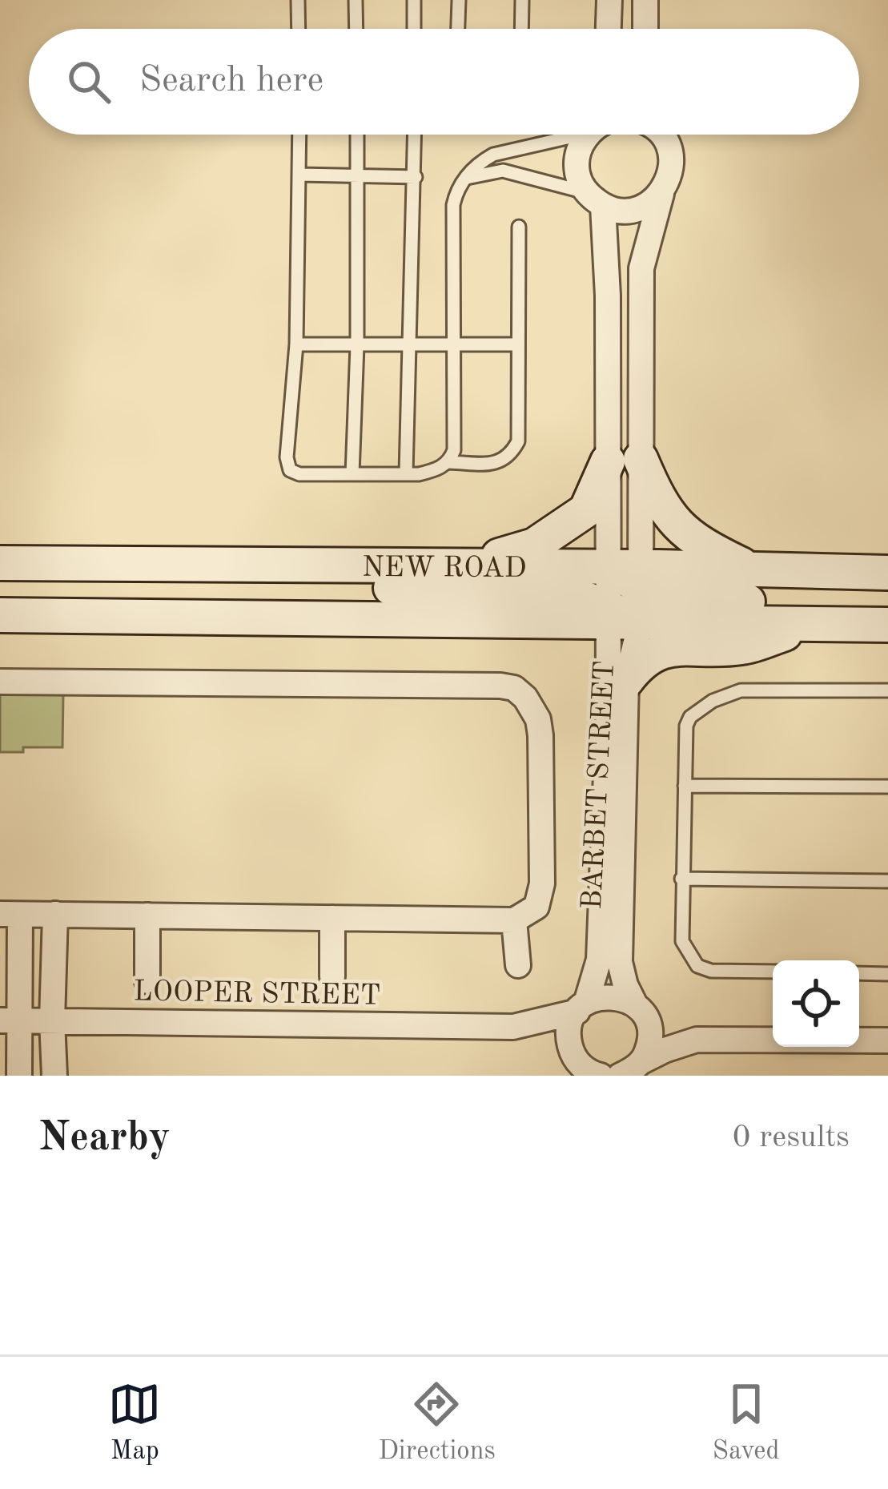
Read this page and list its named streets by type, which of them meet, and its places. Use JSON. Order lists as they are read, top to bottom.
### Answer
{
  "streets": {
    "main road": ["NEW ROAD"],
    "street": ["BARBET STREET", "LOOPER STREET"]
  },
  "crossings": [
    ["NEW ROAD", "BARBET STREET"],
    ["BARBET STREET", "LOOPER STREET"]
  ],
  "page": {
    "search": "Search here",
    "heading": ["Nearby", "0 results"],
    "nav": ["Map", "Directions", "Saved"]
  }
}
